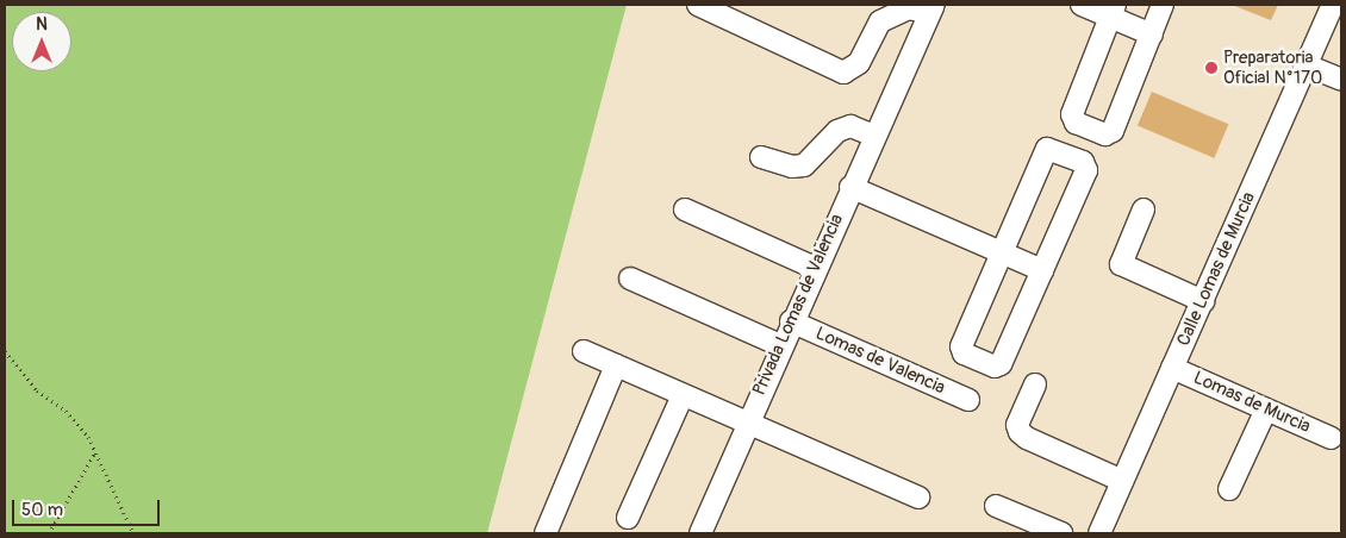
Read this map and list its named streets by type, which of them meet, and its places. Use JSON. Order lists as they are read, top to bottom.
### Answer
{
  "streets": {
    "street": [
      "Calle Lomas de Murcia",
      "Privada Lomas de Valencia",
      "Lomas de Valencia",
      "Lomas de Murcia"
    ]
  },
  "crossings": [
    ["Calle Lomas de Murcia", "Lomas de Murcia"],
    ["Privada Lomas de Valencia", "Lomas de Valencia"]
  ],
  "places": ["Preparatoria Oficial N°170"],
  "scale_bar": "50 m",
  "north": "top"
}
